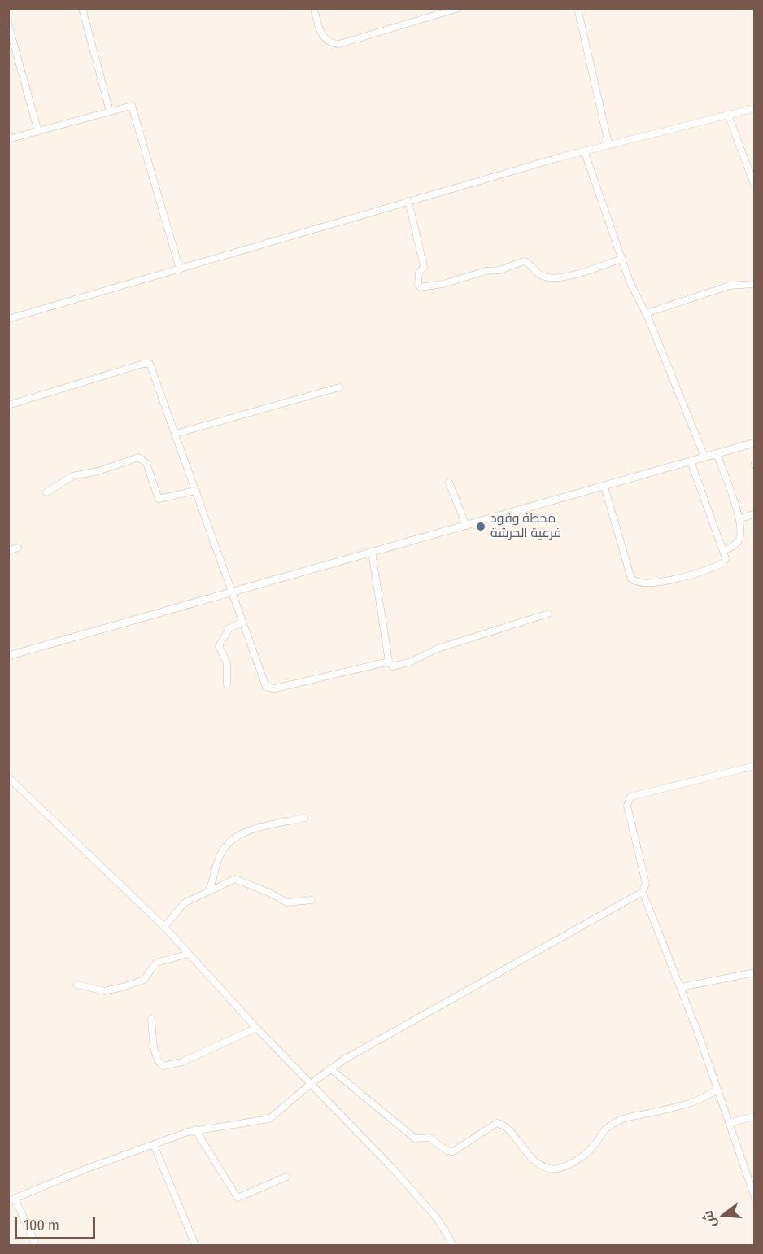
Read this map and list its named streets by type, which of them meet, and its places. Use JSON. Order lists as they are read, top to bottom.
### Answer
{
  "places": ["محطة وقود فرعية الحرشة"],
  "scale_bar": "100 m",
  "north": "left"
}
